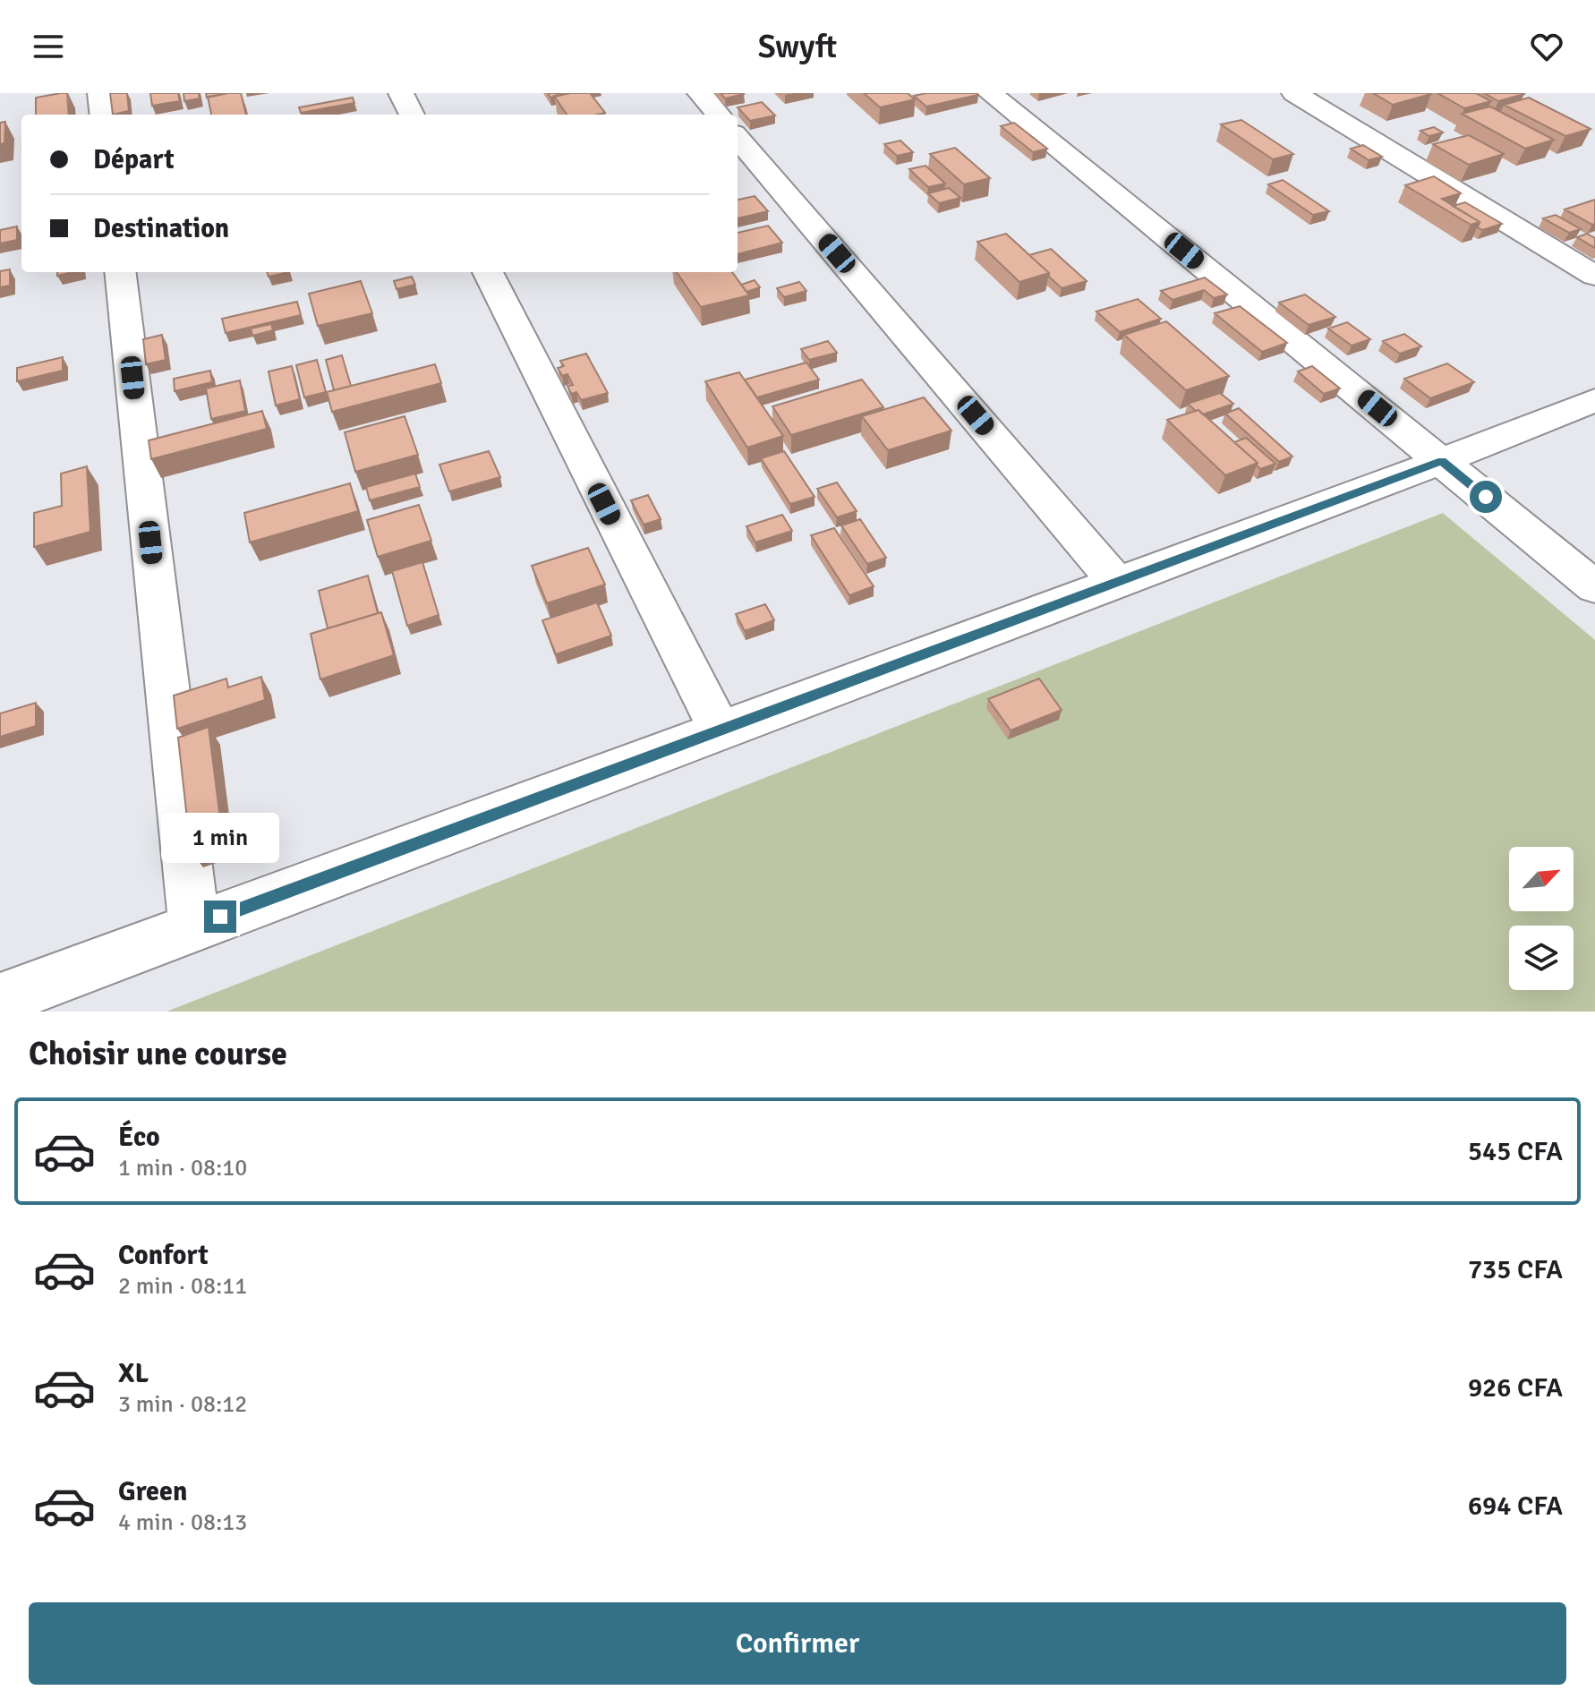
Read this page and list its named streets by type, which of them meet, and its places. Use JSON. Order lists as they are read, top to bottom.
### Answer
{
  "north": "top right",
  "page": {
    "header": "Swyft",
    "banner": ["Départ", "Destination"],
    "bubble": "1 min",
    "heading": "Choisir une course",
    "list": [
      {
        "name": "Éco",
        "note": "1 min · 08:10",
        "value": "545 CFA"
      },
      {
        "name": "Confort",
        "note": "2 min · 08:11",
        "value": "735 CFA"
      },
      {
        "name": "XL",
        "note": "3 min · 08:12",
        "value": "926 CFA"
      },
      {
        "name": "Green",
        "note": "4 min · 08:13",
        "value": "694 CFA"
      }
    ],
    "buttons": "Confirmer"
  }
}
